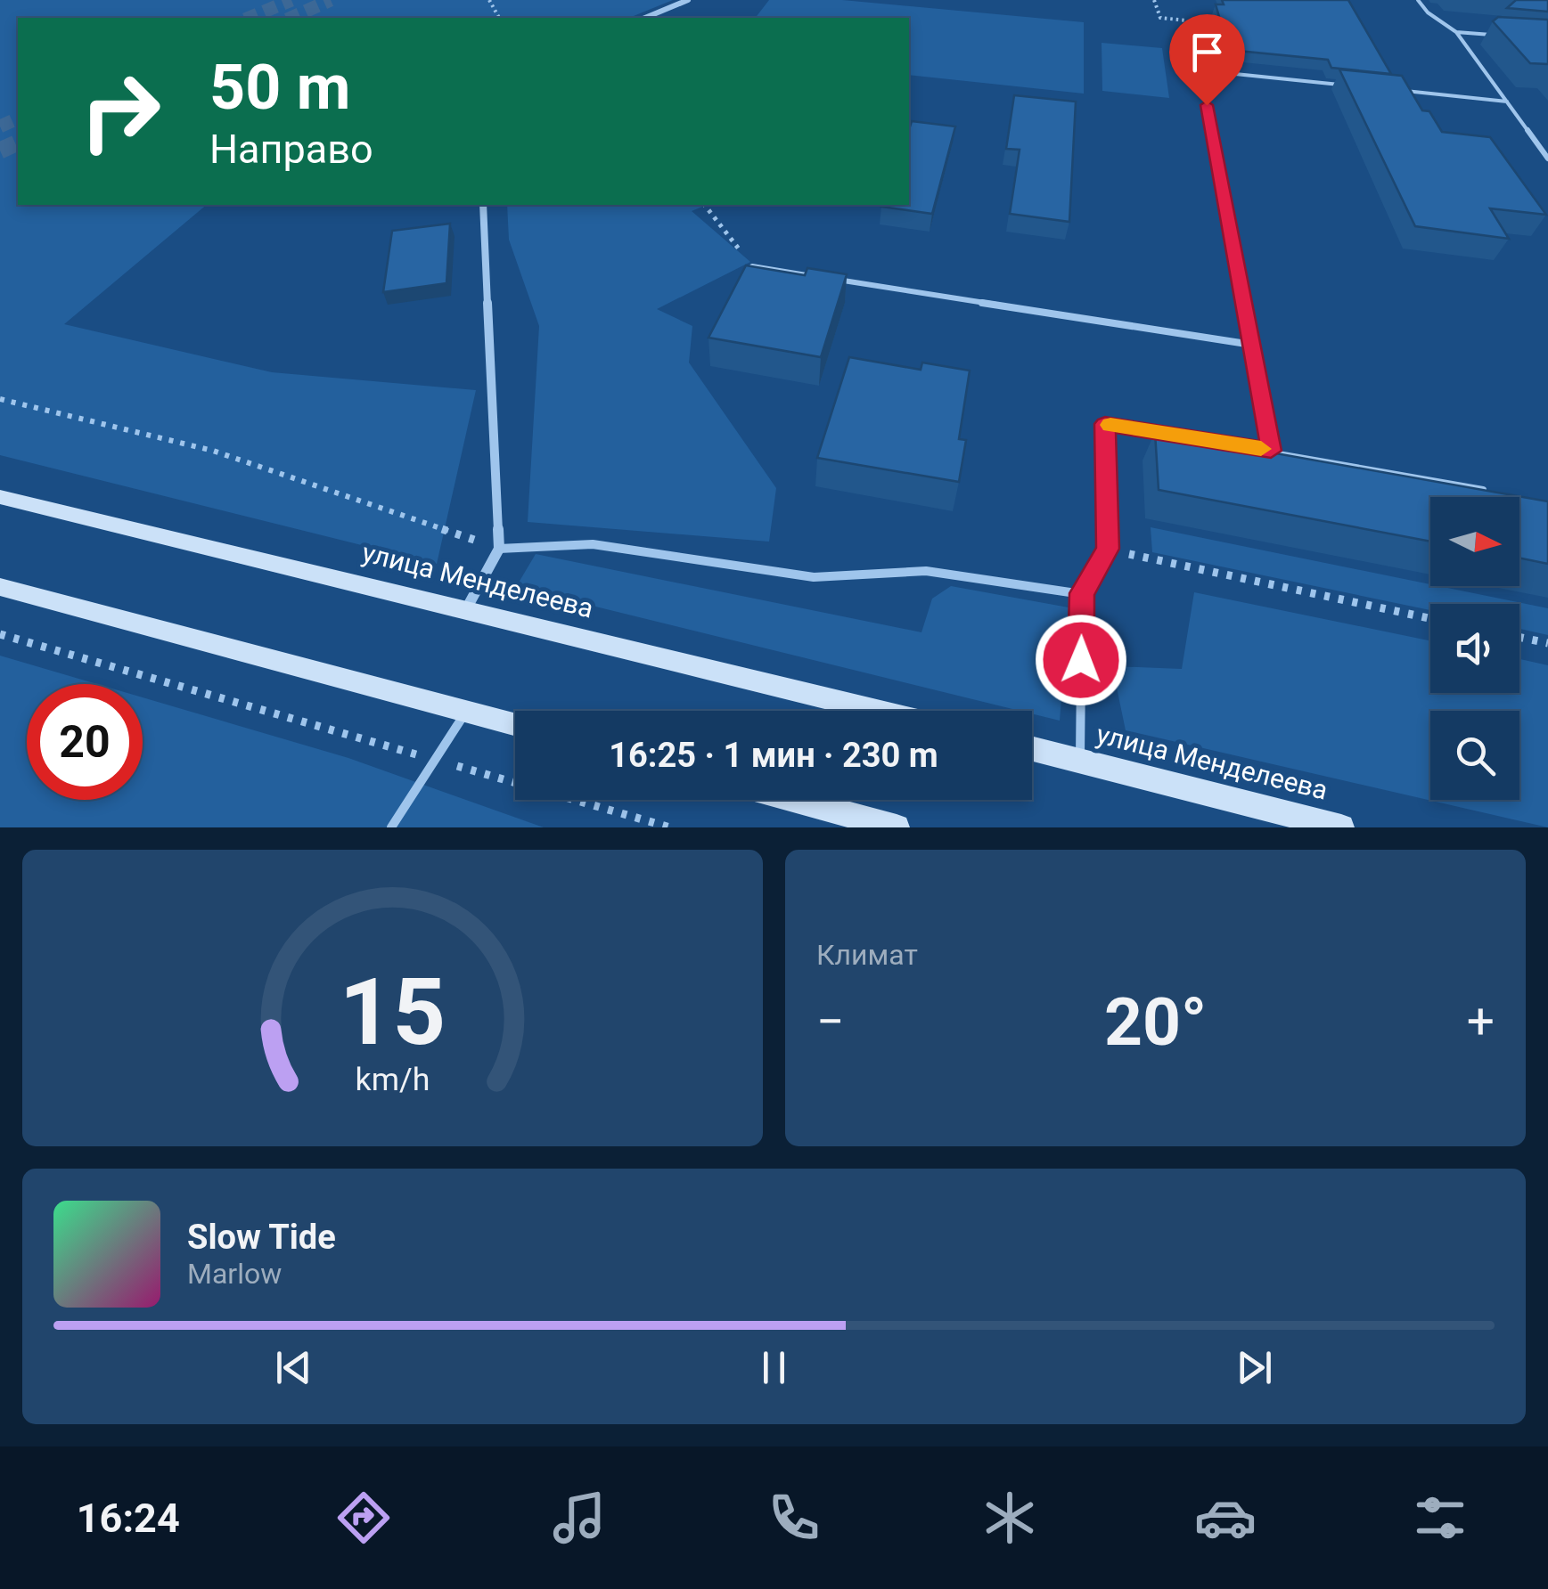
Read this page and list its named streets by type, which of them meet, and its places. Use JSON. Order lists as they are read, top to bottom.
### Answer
{
  "streets": {
    "main road": ["улица Менделеева"]
  },
  "north": "right",
  "page": {
    "turn": ["50 m", "Направо"],
    "limit": "20",
    "trip": "16:25 · 1 мин · 230 m",
    "tile": "Климат",
    "heat": ["−", "20°", "+"],
    "song": ["Slow Tide", "Marlow"],
    "tabs": "16:24",
    "gauge": ["15", "km/h"]
  }
}
